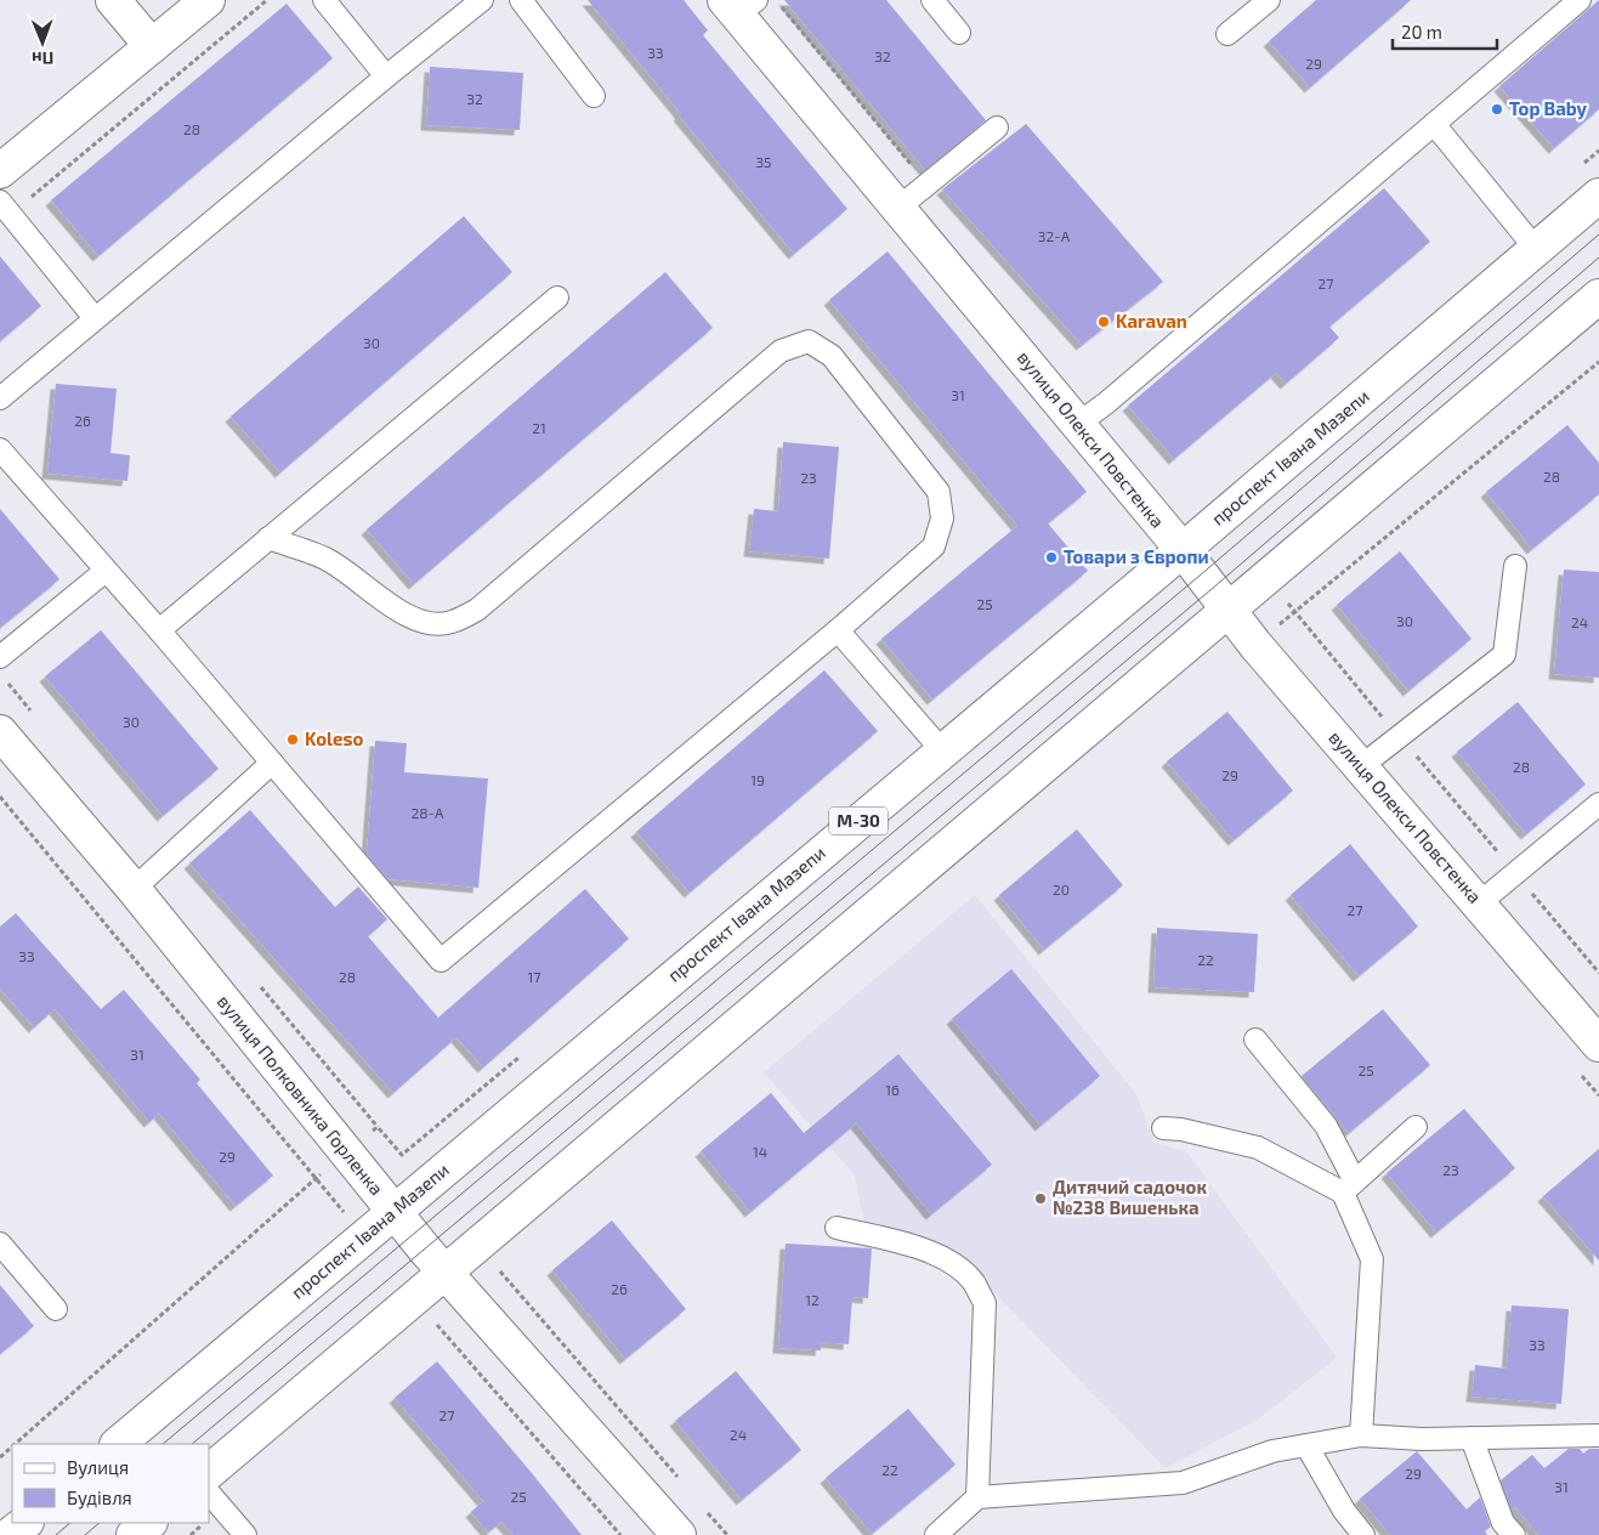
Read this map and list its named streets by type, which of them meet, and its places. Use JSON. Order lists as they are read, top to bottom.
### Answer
{
  "streets": {
    "main road": [
      "вулиця Олекси Повстенка",
      "проспект Івана Мазепи",
      "М-30",
      "вулиця Полковника Горленка"
    ]
  },
  "crossings": [
    ["вулиця Олекси Повстенка", "проспект Івана Мазепи"],
    ["проспект Івана Мазепи", "вулиця Полковника Горленка"]
  ],
  "places": [
    "Top Baby",
    "Karavan",
    "Товари з Європи",
    "Koleso",
    "Дитячий садочок №238 Вишенька"
  ],
  "house_numbers": [
    "33",
    "32",
    "29",
    "32",
    "28",
    "35",
    "32-А",
    "27",
    "30",
    "31",
    "26",
    "21",
    "28",
    "23",
    "25",
    "30",
    "24",
    "30",
    "28",
    "29",
    "19",
    "28-А",
    "20",
    "27",
    "33",
    "22",
    "28",
    "17",
    "31",
    "25",
    "16",
    "14",
    "29",
    "23",
    "26",
    "12",
    "33",
    "27",
    "24",
    "22",
    "29",
    "31",
    "25"
  ],
  "legend": ["Вулиця", "Будівля"],
  "scale_bar": "20 m",
  "north": "bottom"
}
